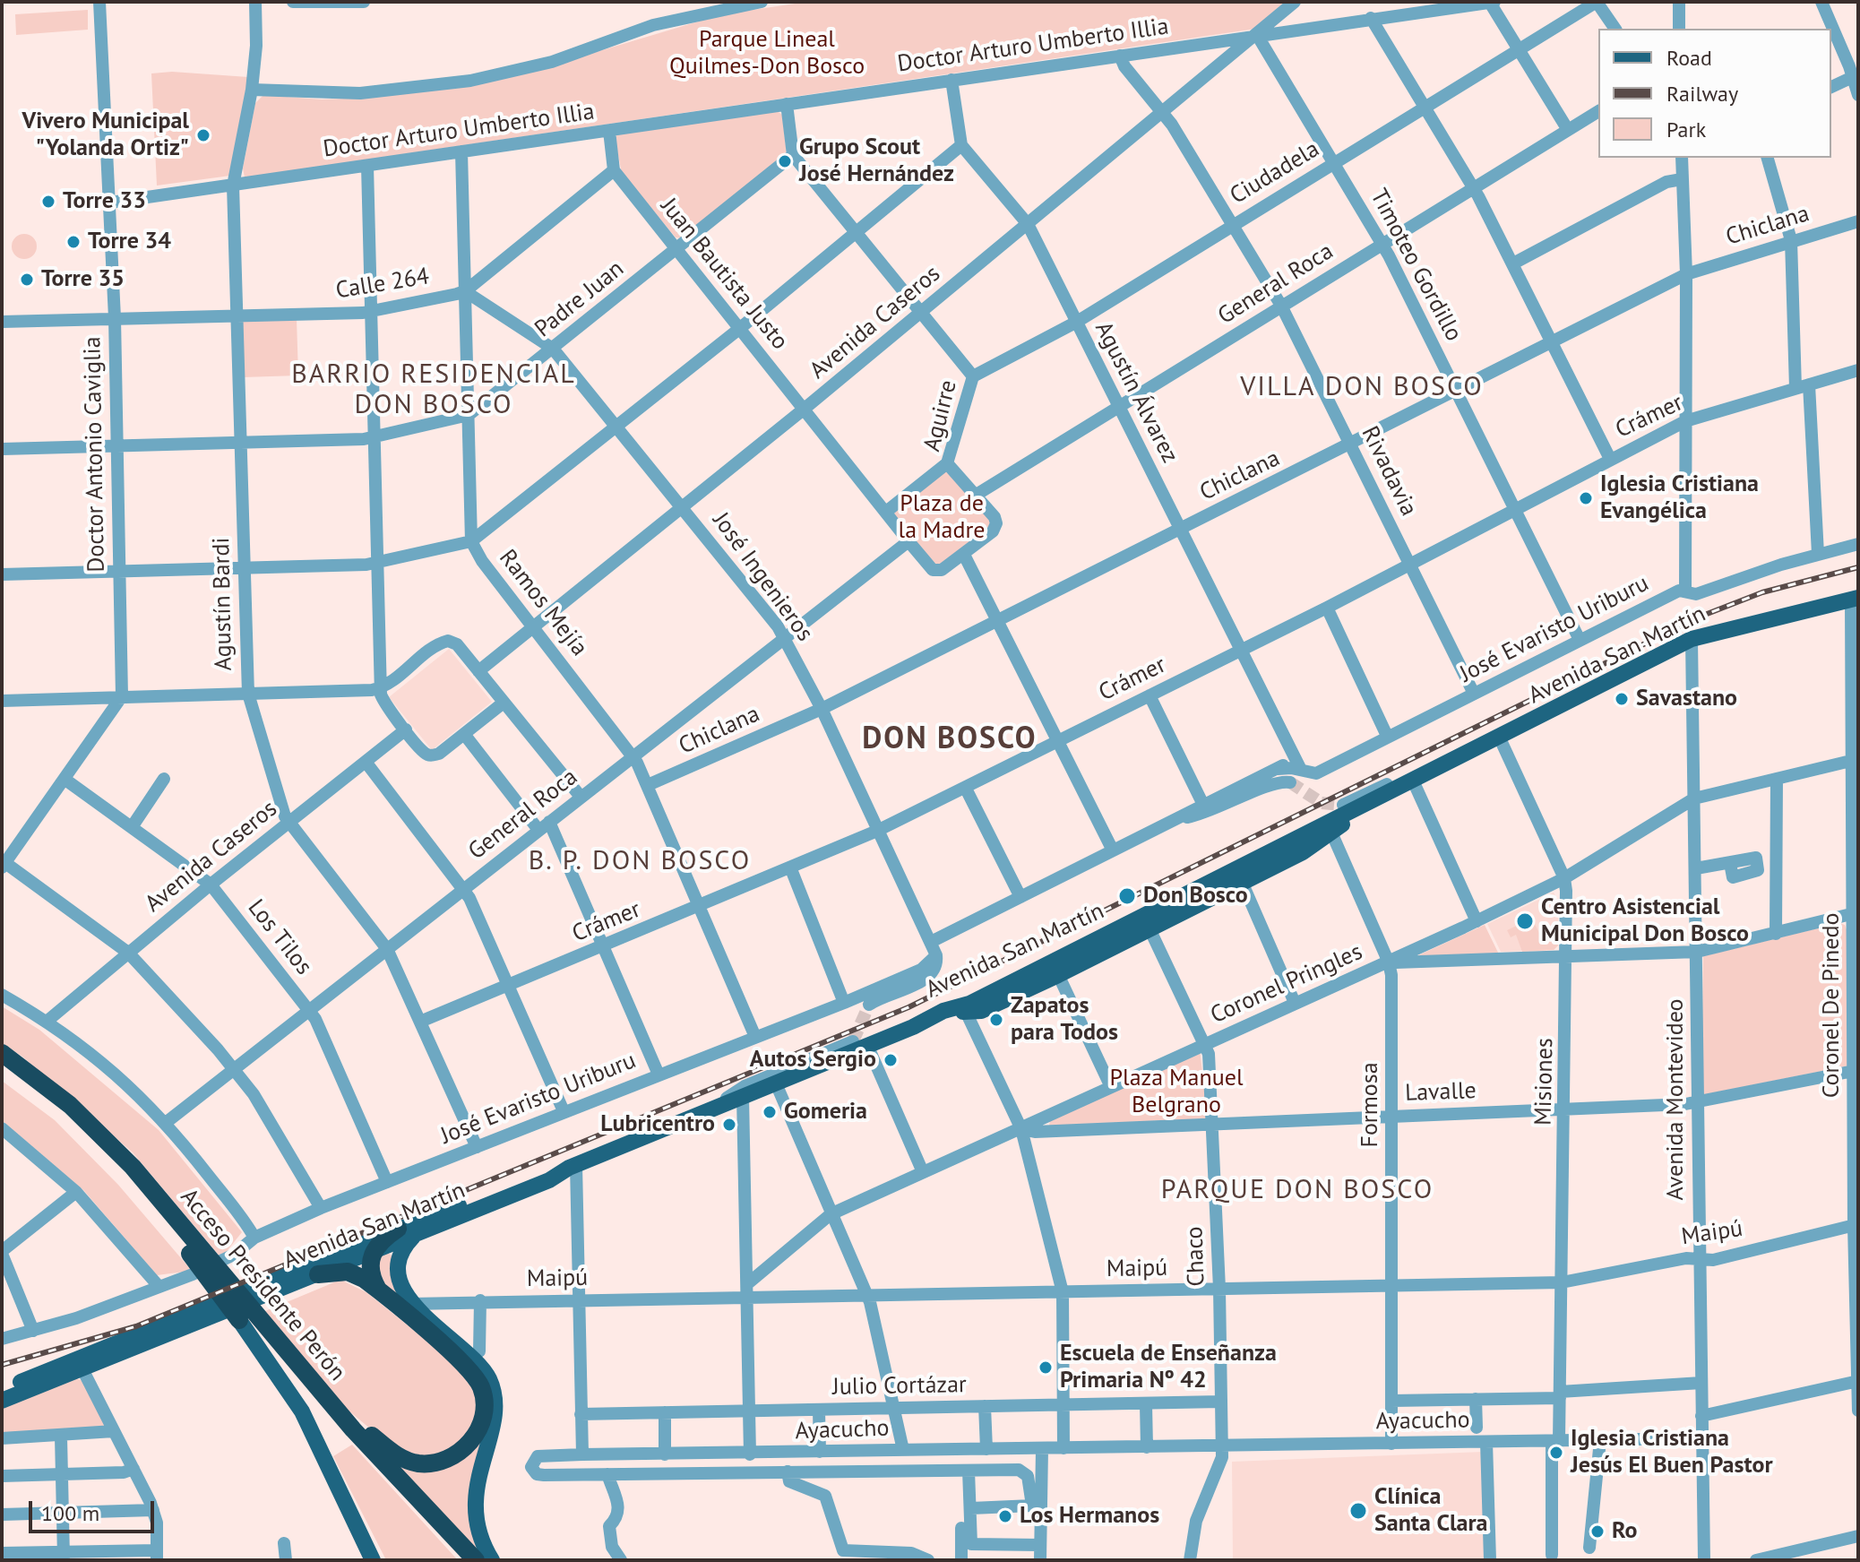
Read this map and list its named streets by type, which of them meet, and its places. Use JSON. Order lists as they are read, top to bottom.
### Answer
{
  "streets": {
    "highway": ["Acceso Presidente Perón"],
    "main road": ["Avenida San Martín"],
    "street": [
      "Doctor Arturo Umberto Illia",
      "Ciudadela",
      "Chiclana",
      "Timoteo Gordillo",
      "Juan Bautista Justo",
      "Calle 264",
      "General Roca",
      "Padre Juan",
      "Avenida Caseros",
      "Agustín Álvarez",
      "Aguirre",
      "Crámer",
      "Doctor Antonio Caviglia",
      "Rivadavia",
      "José Ingenieros",
      "Ramos Mejía",
      "Agustín Bardi",
      "José Evaristo Uriburu",
      "Los Tilos",
      "Coronel Pringles",
      "Coronel De Pinedo",
      "Misiones",
      "Lavalle",
      "Avenida Montevideo",
      "Formosa",
      "Maipú",
      "Chaco",
      "Julio Cortázar",
      "Ayacucho"
    ]
  },
  "crossings": [
    ["Doctor Arturo Umberto Illia", "Timoteo Gordillo"],
    ["Doctor Arturo Umberto Illia", "Avenida Caseros"],
    ["Doctor Arturo Umberto Illia", "Doctor Antonio Caviglia"],
    ["Doctor Arturo Umberto Illia", "Rivadavia"],
    ["Doctor Arturo Umberto Illia", "Ramos Mejía"],
    ["Doctor Arturo Umberto Illia", "Agustín Bardi"],
    ["Ciudadela", "Timoteo Gordillo"],
    ["Ciudadela", "Agustín Álvarez"],
    ["Ciudadela", "Aguirre"],
    ["Ciudadela", "Rivadavia"],
    ["Chiclana", "Timoteo Gordillo"],
    ["Chiclana", "Agustín Álvarez"],
    ["Chiclana", "Rivadavia"],
    ["Chiclana", "José Ingenieros"],
    ["Chiclana", "Ramos Mejía"],
    ["Timoteo Gordillo", "General Roca"],
    ["Timoteo Gordillo", "Avenida Caseros"],
    ["Timoteo Gordillo", "Crámer"],
    ["Timoteo Gordillo", "José Evaristo Uriburu"],
    ["Juan Bautista Justo", "Calle 264"],
    ["Juan Bautista Justo", "General Roca"],
    ["Juan Bautista Justo", "Padre Juan"],
    ["Juan Bautista Justo", "Avenida Caseros"],
    ["Juan Bautista Justo", "Aguirre"],
    ["Calle 264", "Doctor Antonio Caviglia"],
    ["Calle 264", "José Ingenieros"],
    ["Calle 264", "Ramos Mejía"],
    ["Calle 264", "Agustín Bardi"],
    ["General Roca", "Agustín Álvarez"],
    ["General Roca", "Aguirre"],
    ["General Roca", "Rivadavia"],
    ["General Roca", "José Ingenieros"],
    ["General Roca", "Ramos Mejía"],
    ["General Roca", "Agustín Bardi"],
    ["General Roca", "Los Tilos"],
    ["Padre Juan", "Aguirre"],
    ["Padre Juan", "Doctor Antonio Caviglia"],
    ["Padre Juan", "José Ingenieros"],
    ["Padre Juan", "Ramos Mejía"],
    ["Padre Juan", "Agustín Bardi"],
    ["Avenida Caseros", "Agustín Álvarez"],
    ["Avenida Caseros", "Aguirre"],
    ["Avenida Caseros", "Rivadavia"],
    ["Avenida Caseros", "José Ingenieros"],
    ["Avenida Caseros", "Ramos Mejía"],
    ["Avenida Caseros", "Agustín Bardi"],
    ["Avenida Caseros", "Los Tilos"],
    ["Agustín Álvarez", "Crámer"],
    ["Agustín Álvarez", "José Evaristo Uriburu"],
    ["Crámer", "Rivadavia"],
    ["Crámer", "José Ingenieros"],
    ["Crámer", "Ramos Mejía"],
    ["Crámer", "Agustín Bardi"],
    ["Rivadavia", "José Evaristo Uriburu"],
    ["José Ingenieros", "Ramos Mejía"],
    ["José Ingenieros", "José Evaristo Uriburu"],
    ["Ramos Mejía", "José Evaristo Uriburu"],
    ["Agustín Bardi", "José Evaristo Uriburu"],
    ["José Evaristo Uriburu", "Los Tilos"],
    ["Avenida San Martín", "Coronel De Pinedo"],
    ["Avenida San Martín", "Misiones"],
    ["Avenida San Martín", "Avenida Montevideo"],
    ["Avenida San Martín", "Formosa"],
    ["Avenida San Martín", "Chaco"],
    ["Coronel Pringles", "Coronel De Pinedo"],
    ["Coronel Pringles", "Misiones"],
    ["Coronel Pringles", "Lavalle"],
    ["Coronel Pringles", "Avenida Montevideo"],
    ["Coronel Pringles", "Formosa"],
    ["Coronel Pringles", "Maipú"],
    ["Coronel Pringles", "Chaco"],
    ["Coronel De Pinedo", "Lavalle"],
    ["Coronel De Pinedo", "Maipú"],
    ["Misiones", "Lavalle"],
    ["Misiones", "Maipú"],
    ["Misiones", "Ayacucho"],
    ["Lavalle", "Avenida Montevideo"],
    ["Lavalle", "Formosa"],
    ["Lavalle", "Chaco"],
    ["Avenida Montevideo", "Maipú"],
    ["Avenida Montevideo", "Ayacucho"],
    ["Formosa", "Maipú"],
    ["Formosa", "Ayacucho"],
    ["Maipú", "Chaco"],
    ["Chaco", "Julio Cortázar"],
    ["Chaco", "Ayacucho"]
  ],
  "districts": [
    "BARRIO RESIDENCIAL DON BOSCO",
    "VILLA DON BOSCO",
    "DON BOSCO",
    "B. P. DON BOSCO",
    "PARQUE DON BOSCO"
  ],
  "parks": ["Parque Lineal Quilmes-Don Bosco", "Plaza de la Madre", "Plaza Manuel Belgrano"],
  "places": [
    "Vivero Municipal \"Yolanda Ortiz\"",
    "Grupo Scout José Hernández",
    "Torre 33",
    "Torre 34",
    "Torre 35",
    "Iglesia Cristiana Evangélica",
    "Savastano",
    "Don Bosco",
    "Centro Asistencial Municipal Don Bosco",
    "Zapatos para Todos",
    "Autos Sergio",
    "Gomeria",
    "Lubricentro",
    "Escuela de Enseñanza Primaria Nº 42",
    "Iglesia Cristiana Jesús El Buen Pastor",
    "Clínica Santa Clara",
    "Los Hermanos",
    "Ro"
  ],
  "legend": ["Road", "Railway", "Park"],
  "scale_bar": "100 m"
}
